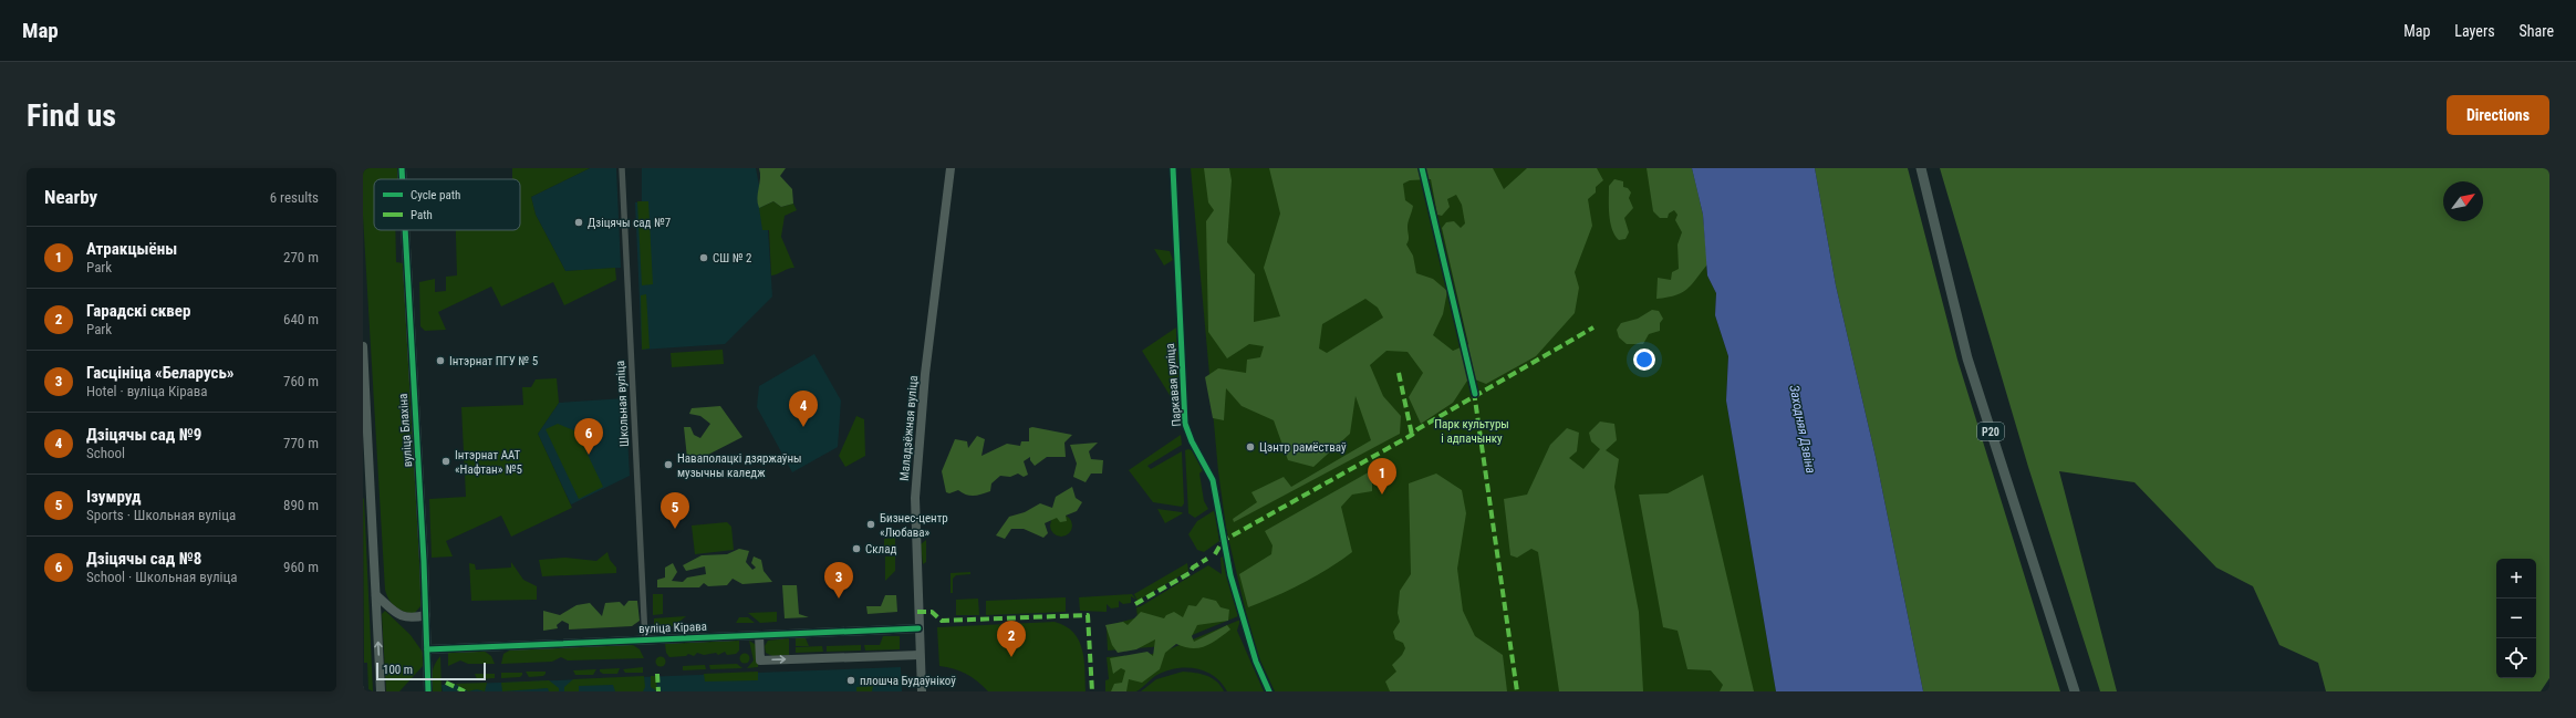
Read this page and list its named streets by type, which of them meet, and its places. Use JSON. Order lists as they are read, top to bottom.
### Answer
{
  "streets": {
    "main road": ["Р20"],
    "street": [
      "Паркавая вуліца",
      "Школьная вуліца",
      "Маладзёжная вуліца",
      "вуліца Блахіна",
      "вуліца Кірава"
    ]
  },
  "crossings": [
    ["Школьная вуліца", "вуліца Кірава"],
    ["Маладзёжная вуліца", "вуліца Кірава"],
    ["вуліца Блахіна", "вуліца Кірава"]
  ],
  "water": ["Заходняя Дзвіна"],
  "parks": ["Парк культуры і адпачынку"],
  "places": [
    "Дзіцячы сад №7",
    "СШ № 2",
    "Інтэрнат ПГУ № 5",
    "Цэнтр рамёстваў",
    "Інтэрнат ААТ «Нафтан» №5",
    "Наваполацкі дзяржаўны музычны каледж",
    "Бизнес-центр «Любава»",
    "Склад",
    "плошча Будаўнікоў"
  ],
  "legend": ["Cycle path", "Path"],
  "scale_bar": "100 m",
  "north": "top right",
  "page": {
    "header": "Map",
    "nav": ["Map", "Layers", "Share"],
    "buttons": "Directions",
    "title": "Find us",
    "heading": ["Nearby", "6 results"],
    "list": [
      {
        "mark": "1",
        "name": "Атракцыёны",
        "note": "Park",
        "value": "270 m"
      },
      {
        "mark": "2",
        "name": "Гарадскі сквер",
        "note": "Park",
        "value": "640 m"
      },
      {
        "mark": "3",
        "name": "Гасцініца «Беларусь»",
        "note": "Hotel · вуліца Кірава",
        "value": "760 m"
      },
      {
        "mark": "4",
        "name": "Дзіцячы сад №9",
        "note": "School",
        "value": "770 m"
      },
      {
        "mark": "5",
        "name": "Ізумруд",
        "note": "Sports · Школьная вуліца",
        "value": "890 m"
      },
      {
        "mark": "6",
        "name": "Дзіцячы сад №8",
        "note": "School · Школьная вуліца",
        "value": "960 m"
      }
    ],
    "pins": [
      "4",
      "6",
      "1",
      "5",
      "3",
      "2"
    ],
    "map_buttons": ["+", "−"],
    "scale": "100 m"
  }
}
